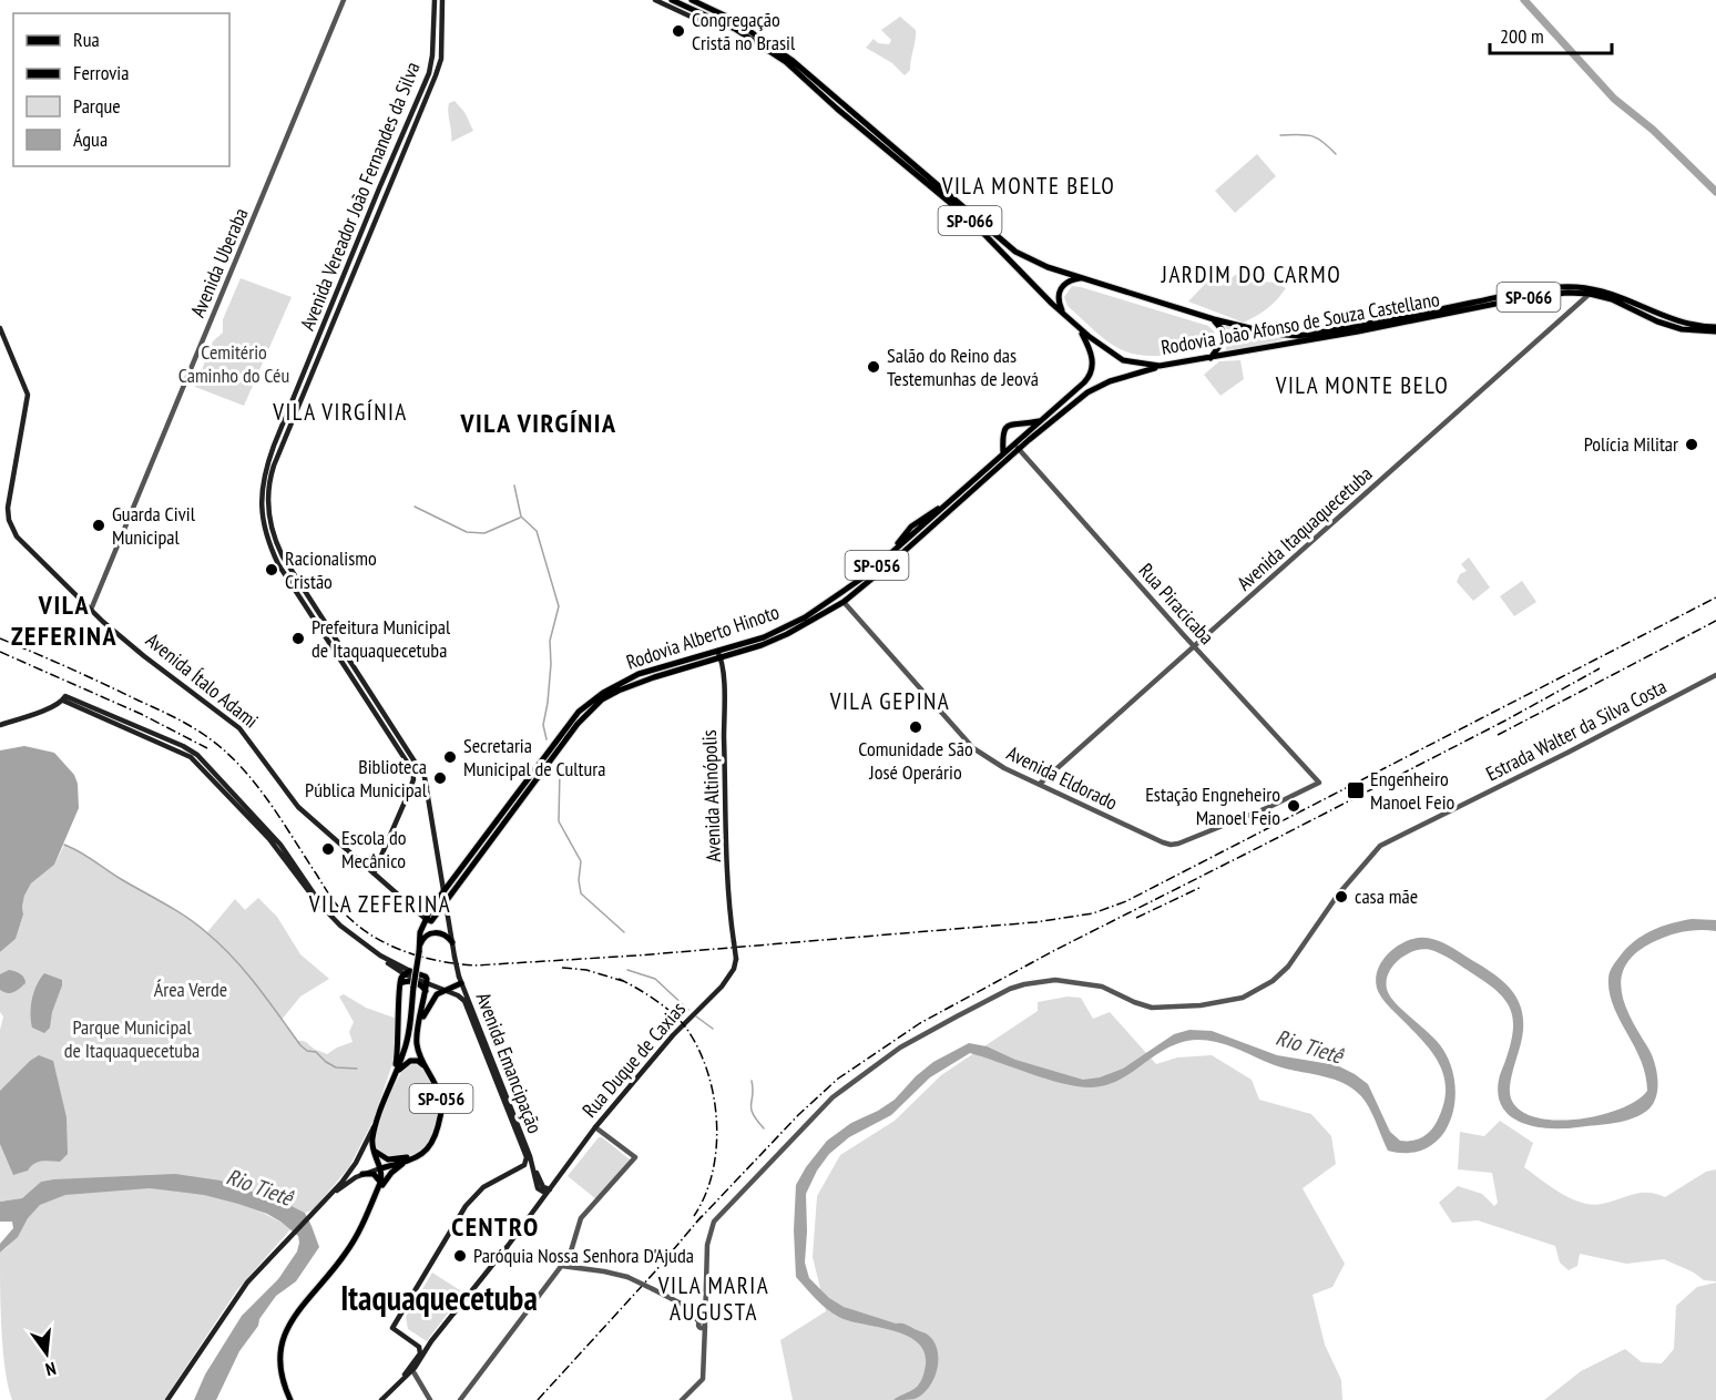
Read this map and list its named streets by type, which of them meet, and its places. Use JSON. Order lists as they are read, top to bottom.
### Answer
{
  "streets": {
    "main road": [
      "Avenida Vereador João Fernandes da Silva",
      "SP-066",
      "Rodovia João Afonso de Souza Castellano",
      "SP-056",
      "Rodovia Alberto Hinoto",
      "Avenida Ítalo Adami",
      "Avenida Altinópolis",
      "Rua Duque de Caxias",
      "Avenida Emancipação"
    ],
    "street": [
      "Avenida Uberaba",
      "Avenida Itaquaquecetuba",
      "Rua Piracicaba",
      "Estrada Walter da Silva Costa",
      "Avenida Eldorado"
    ]
  },
  "crossings": [
    ["Avenida Vereador João Fernandes da Silva", "Rodovia Alberto Hinoto"],
    ["Avenida Vereador João Fernandes da Silva", "Avenida Emancipação"],
    ["SP-066", "Rodovia João Afonso de Souza Castellano"],
    ["Avenida Uberaba", "Avenida Ítalo Adami"],
    ["Rodovia João Afonso de Souza Castellano", "Avenida Itaquaquecetuba"],
    ["Rodovia João Afonso de Souza Castellano", "Rodovia Alberto Hinoto"],
    ["Avenida Itaquaquecetuba", "Rua Piracicaba"],
    ["Avenida Itaquaquecetuba", "Avenida Eldorado"],
    ["Rua Piracicaba", "Rodovia Alberto Hinoto"],
    ["Rua Piracicaba", "Avenida Eldorado"],
    ["Rodovia Alberto Hinoto", "Avenida Ítalo Adami"],
    ["Rodovia Alberto Hinoto", "Avenida Eldorado"],
    ["Rodovia Alberto Hinoto", "Avenida Altinópolis"],
    ["Rodovia Alberto Hinoto", "Avenida Emancipação"],
    ["Avenida Altinópolis", "Rua Duque de Caxias"]
  ],
  "districts": [
    "VILA MONTE BELO",
    "JARDIM DO CARMO",
    "VILA MONTE BELO",
    "VILA VIRGÍNIA",
    "VILA VIRGÍNIA",
    "VILA ZEFERINA",
    "VILA GEPINA",
    "VILA ZEFERINA",
    "CENTRO",
    "VILA MARIA AUGUSTA",
    "Itaquaquecetuba"
  ],
  "water": ["Rio Tietê"],
  "parks": ["Cemitério Caminho do Céu", "Área Verde", "Parque Municipal de Itaquaquecetuba"],
  "places": {
    "other": [
      "Congregação Cristã no Brasil",
      "Salão do Reino das Testemunhas de Jeová",
      "Polícia Militar",
      "Guarda Civil Municipal",
      "Racionalismo Cristão",
      "Prefeitura Municipal de Itaquaquecetuba",
      "Comunidade São José Operário",
      "Secretaria Municipal de Cultura",
      "Biblioteca Pública Municipal",
      "Estação Engneheiro Manoel Feio",
      "Escola do Mecânico",
      "casa mãe",
      "Paróquia Nossa Senhora D'Ajuda"
    ],
    "transit": ["Engenheiro Manoel Feio"]
  },
  "legend": [
    "Rua",
    "Ferrovia",
    "Parque",
    "Água"
  ],
  "scale_bar": "200 m",
  "north": "bottom"
}
